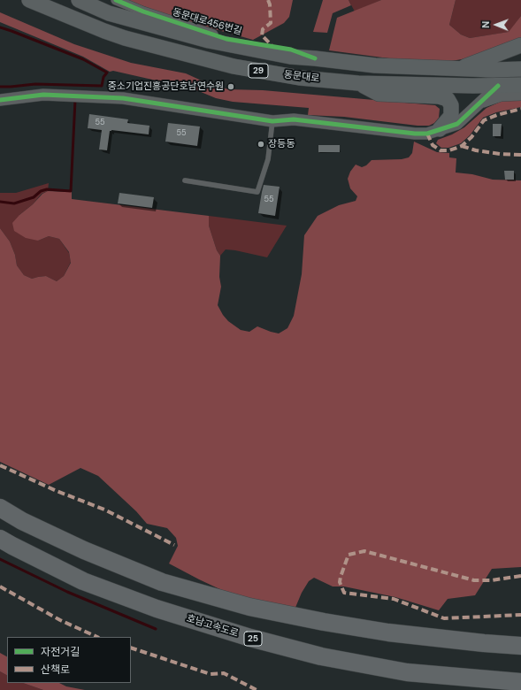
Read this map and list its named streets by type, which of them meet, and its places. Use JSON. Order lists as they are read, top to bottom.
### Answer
{
  "streets": {
    "highway": ["호남고속도로", "25"],
    "main road": ["29", "동문대로"],
    "street": ["동문대로456번길"]
  },
  "crossings": [
    ["동문대로456번길", "동문대로"]
  ],
  "places": ["중소기업진흥공단호남연수원", "장등동"],
  "house_numbers": ["55", "55", "55"],
  "legend": ["자전거길", "산책로"],
  "north": "left"
}
